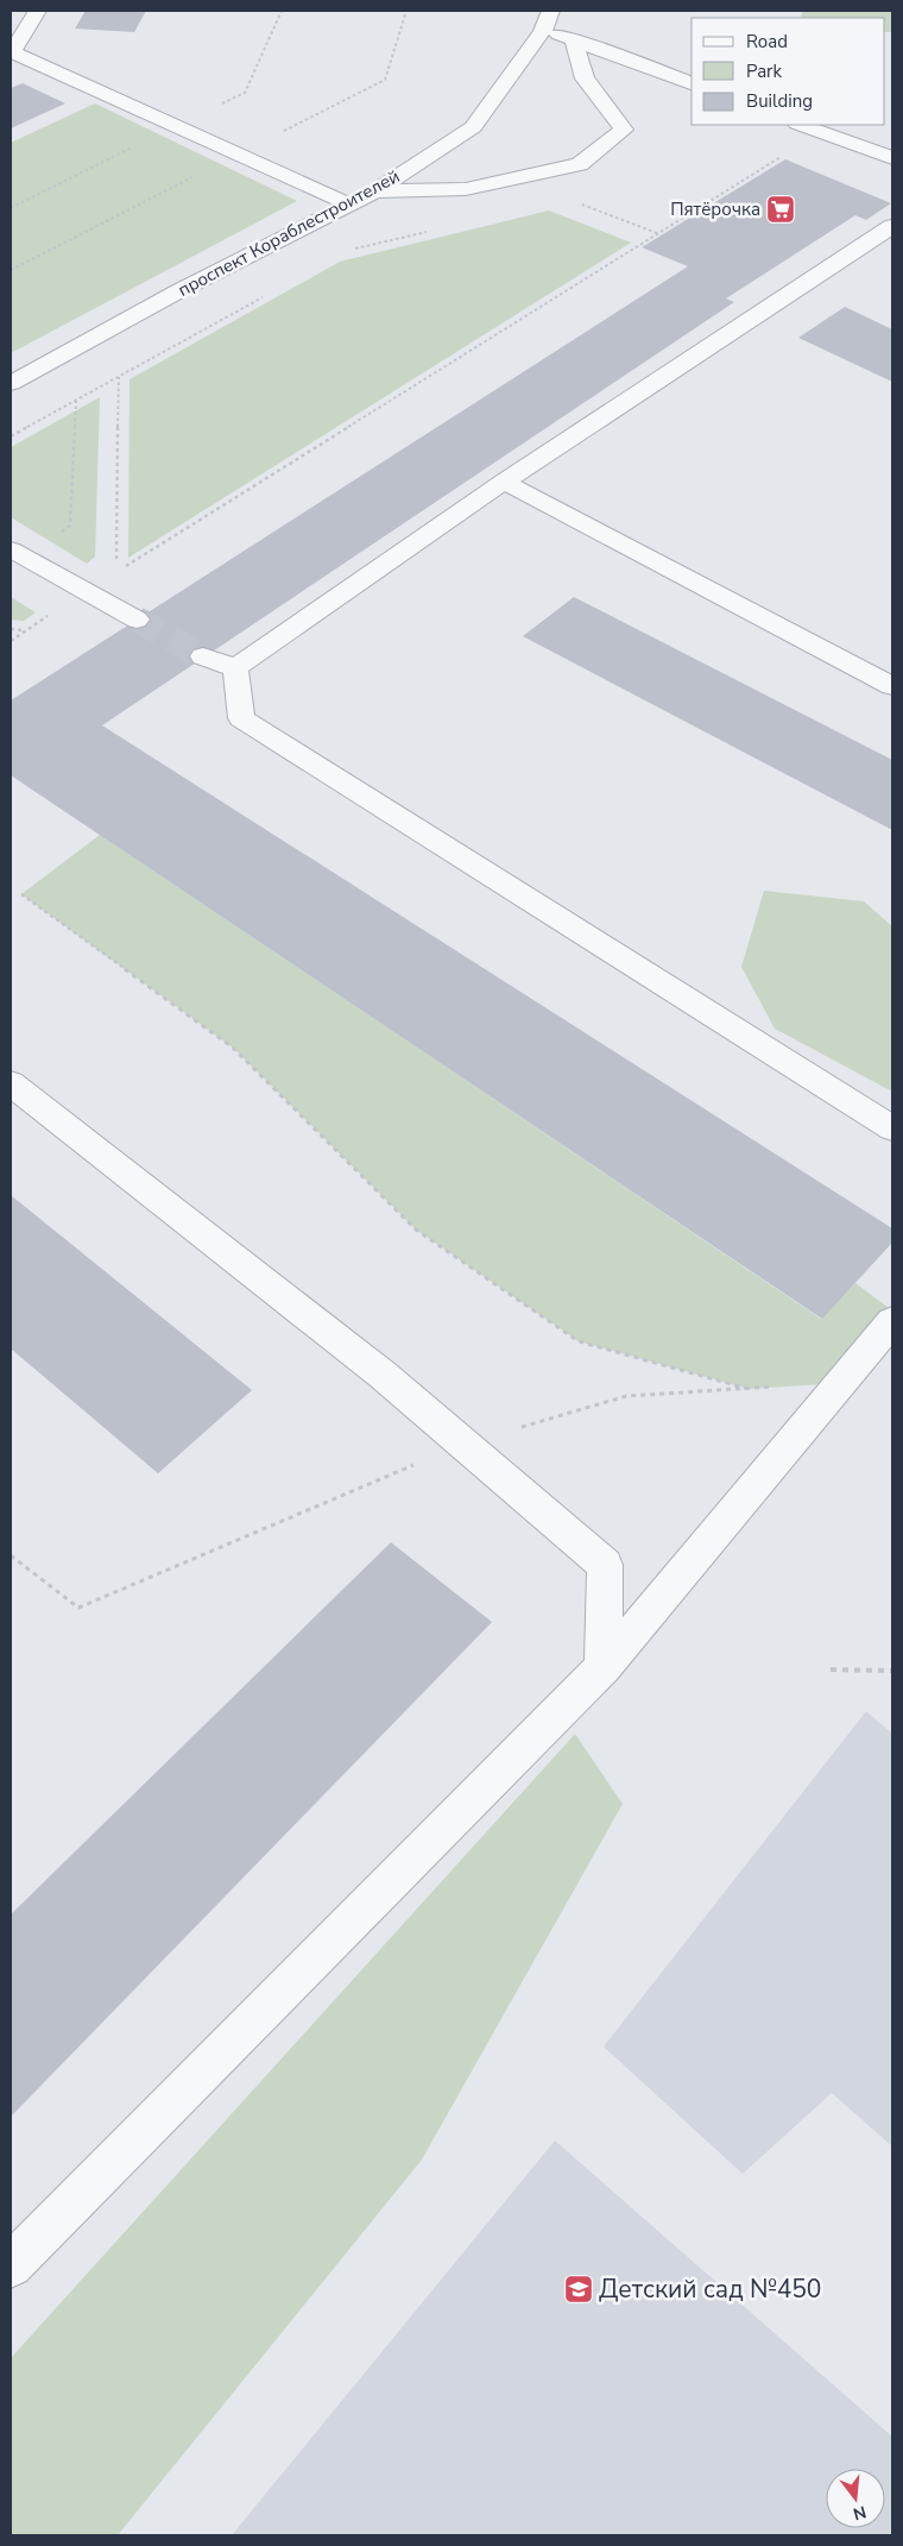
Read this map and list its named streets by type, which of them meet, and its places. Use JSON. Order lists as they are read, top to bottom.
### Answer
{
  "streets": {
    "street": ["проспект Кораблестроителей"]
  },
  "places": {
    "supermarket": ["Пятёрочка"],
    "school or university": ["Детский сад №450"]
  },
  "legend": ["Road", "Park", "Building"],
  "north": "bottom"
}
